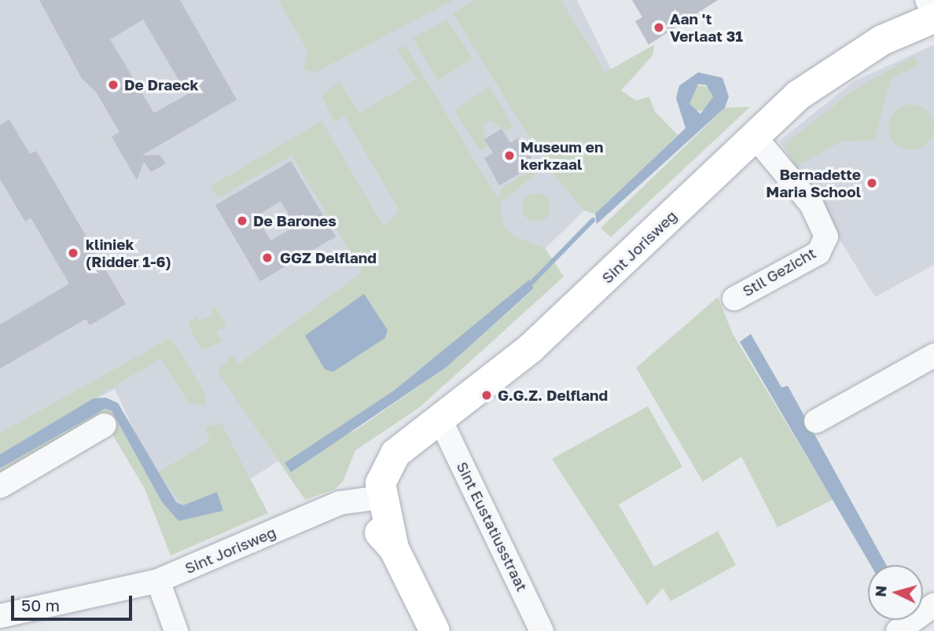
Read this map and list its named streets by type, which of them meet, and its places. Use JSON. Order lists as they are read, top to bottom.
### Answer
{
  "streets": {
    "main road": ["Sint Jorisweg"],
    "street": ["Stil Gezicht", "Sint Eustatiusstraat"]
  },
  "crossings": [
    ["Sint Jorisweg", "Stil Gezicht"],
    ["Sint Jorisweg", "Sint Eustatiusstraat"]
  ],
  "places": [
    "Aan 't Verlaat 31",
    "De Draeck",
    "Museum en kerkzaal",
    "Bernadette Maria School",
    "De Barones",
    "kliniek (Ridder 1-6)",
    "GGZ Delfland",
    "G.G.Z. Delfland"
  ],
  "scale_bar": "50 m",
  "north": "left"
}
